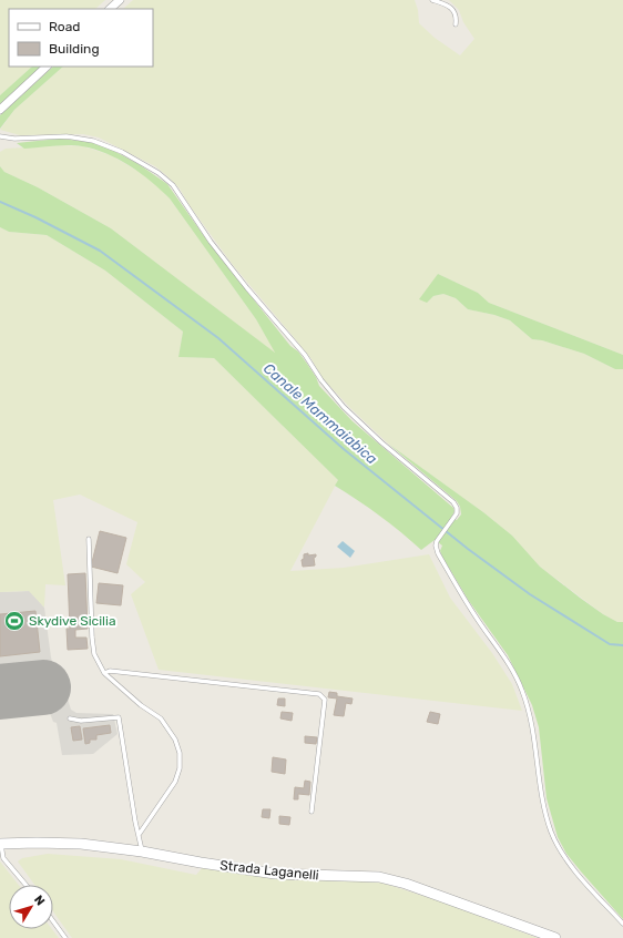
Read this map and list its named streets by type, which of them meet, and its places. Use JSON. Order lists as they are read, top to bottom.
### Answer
{
  "streets": {
    "street": ["Strada Laganelli"]
  },
  "water": ["Canale Mammaiabica"],
  "places": {
    "sports": ["Skydive Sicilia"]
  },
  "legend": ["Road", "Building"],
  "north": "top right"
}
